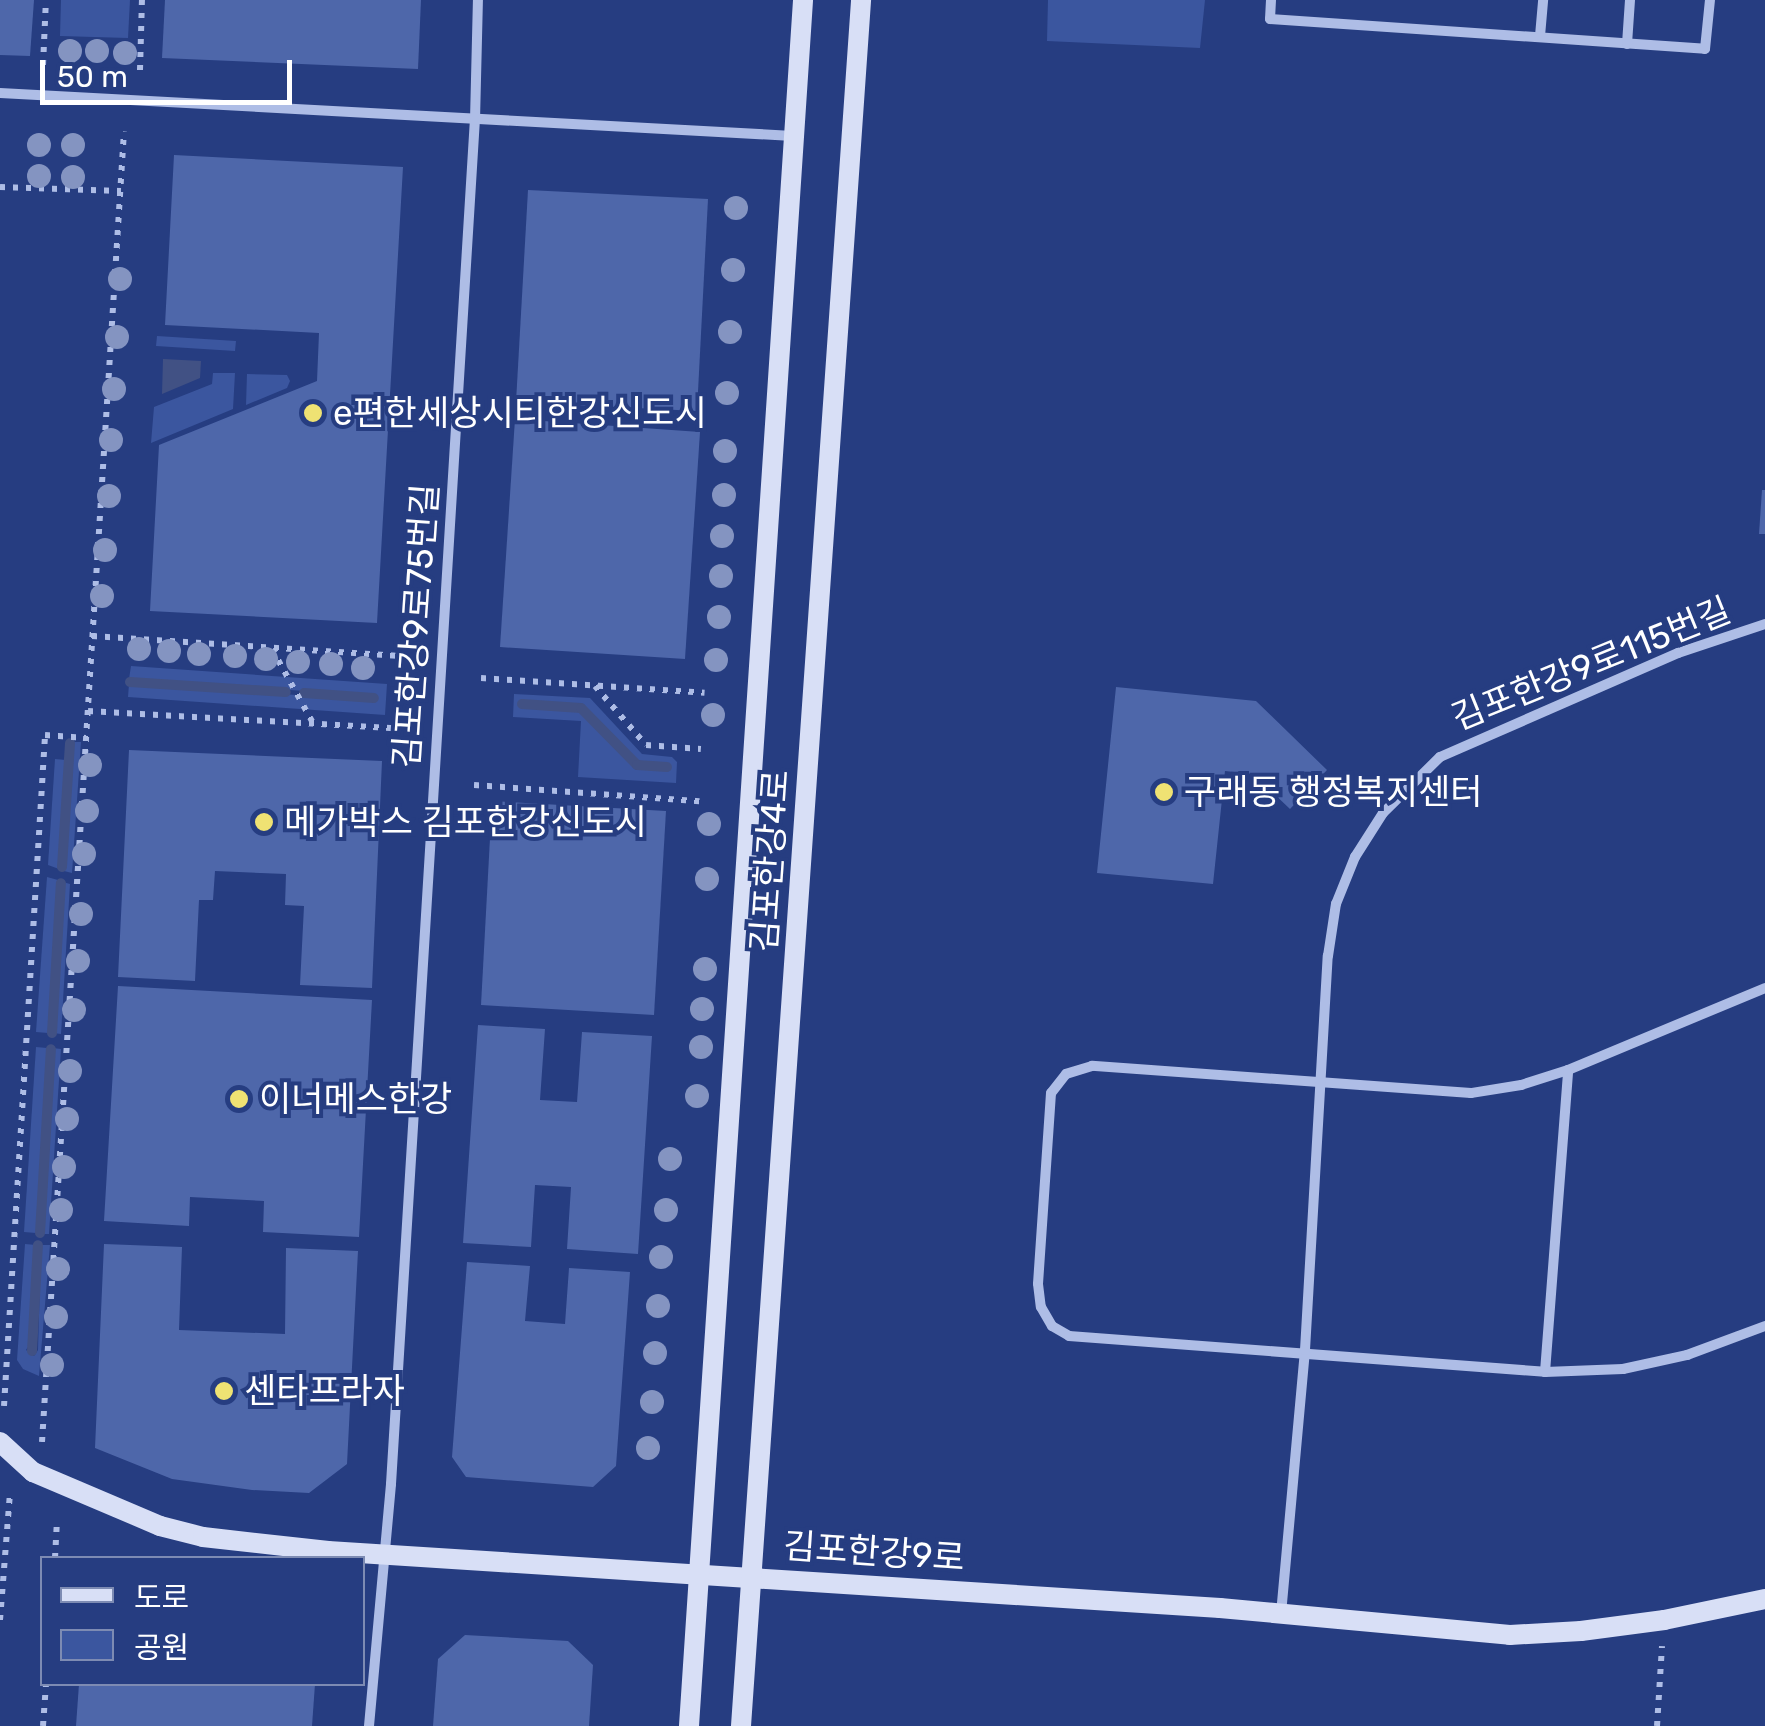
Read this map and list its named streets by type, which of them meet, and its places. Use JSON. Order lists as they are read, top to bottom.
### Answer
{
  "streets": {
    "street": [
      "김포한강9로75번길",
      "김포한강9로115번길",
      "김포한강4로",
      "김포한강9로"
    ]
  },
  "crossings": [
    ["김포한강9로75번길", "김포한강9로"],
    ["김포한강9로115번길", "김포한강9로"],
    ["김포한강4로", "김포한강9로"]
  ],
  "places": [
    "e편한세상시티한강신도시",
    "구래동 행정복지센터",
    "메가박스 김포한강신도시",
    "이너메스한강",
    "센타프라자"
  ],
  "legend": ["도로", "공원"],
  "scale_bar": "50 m"
}
